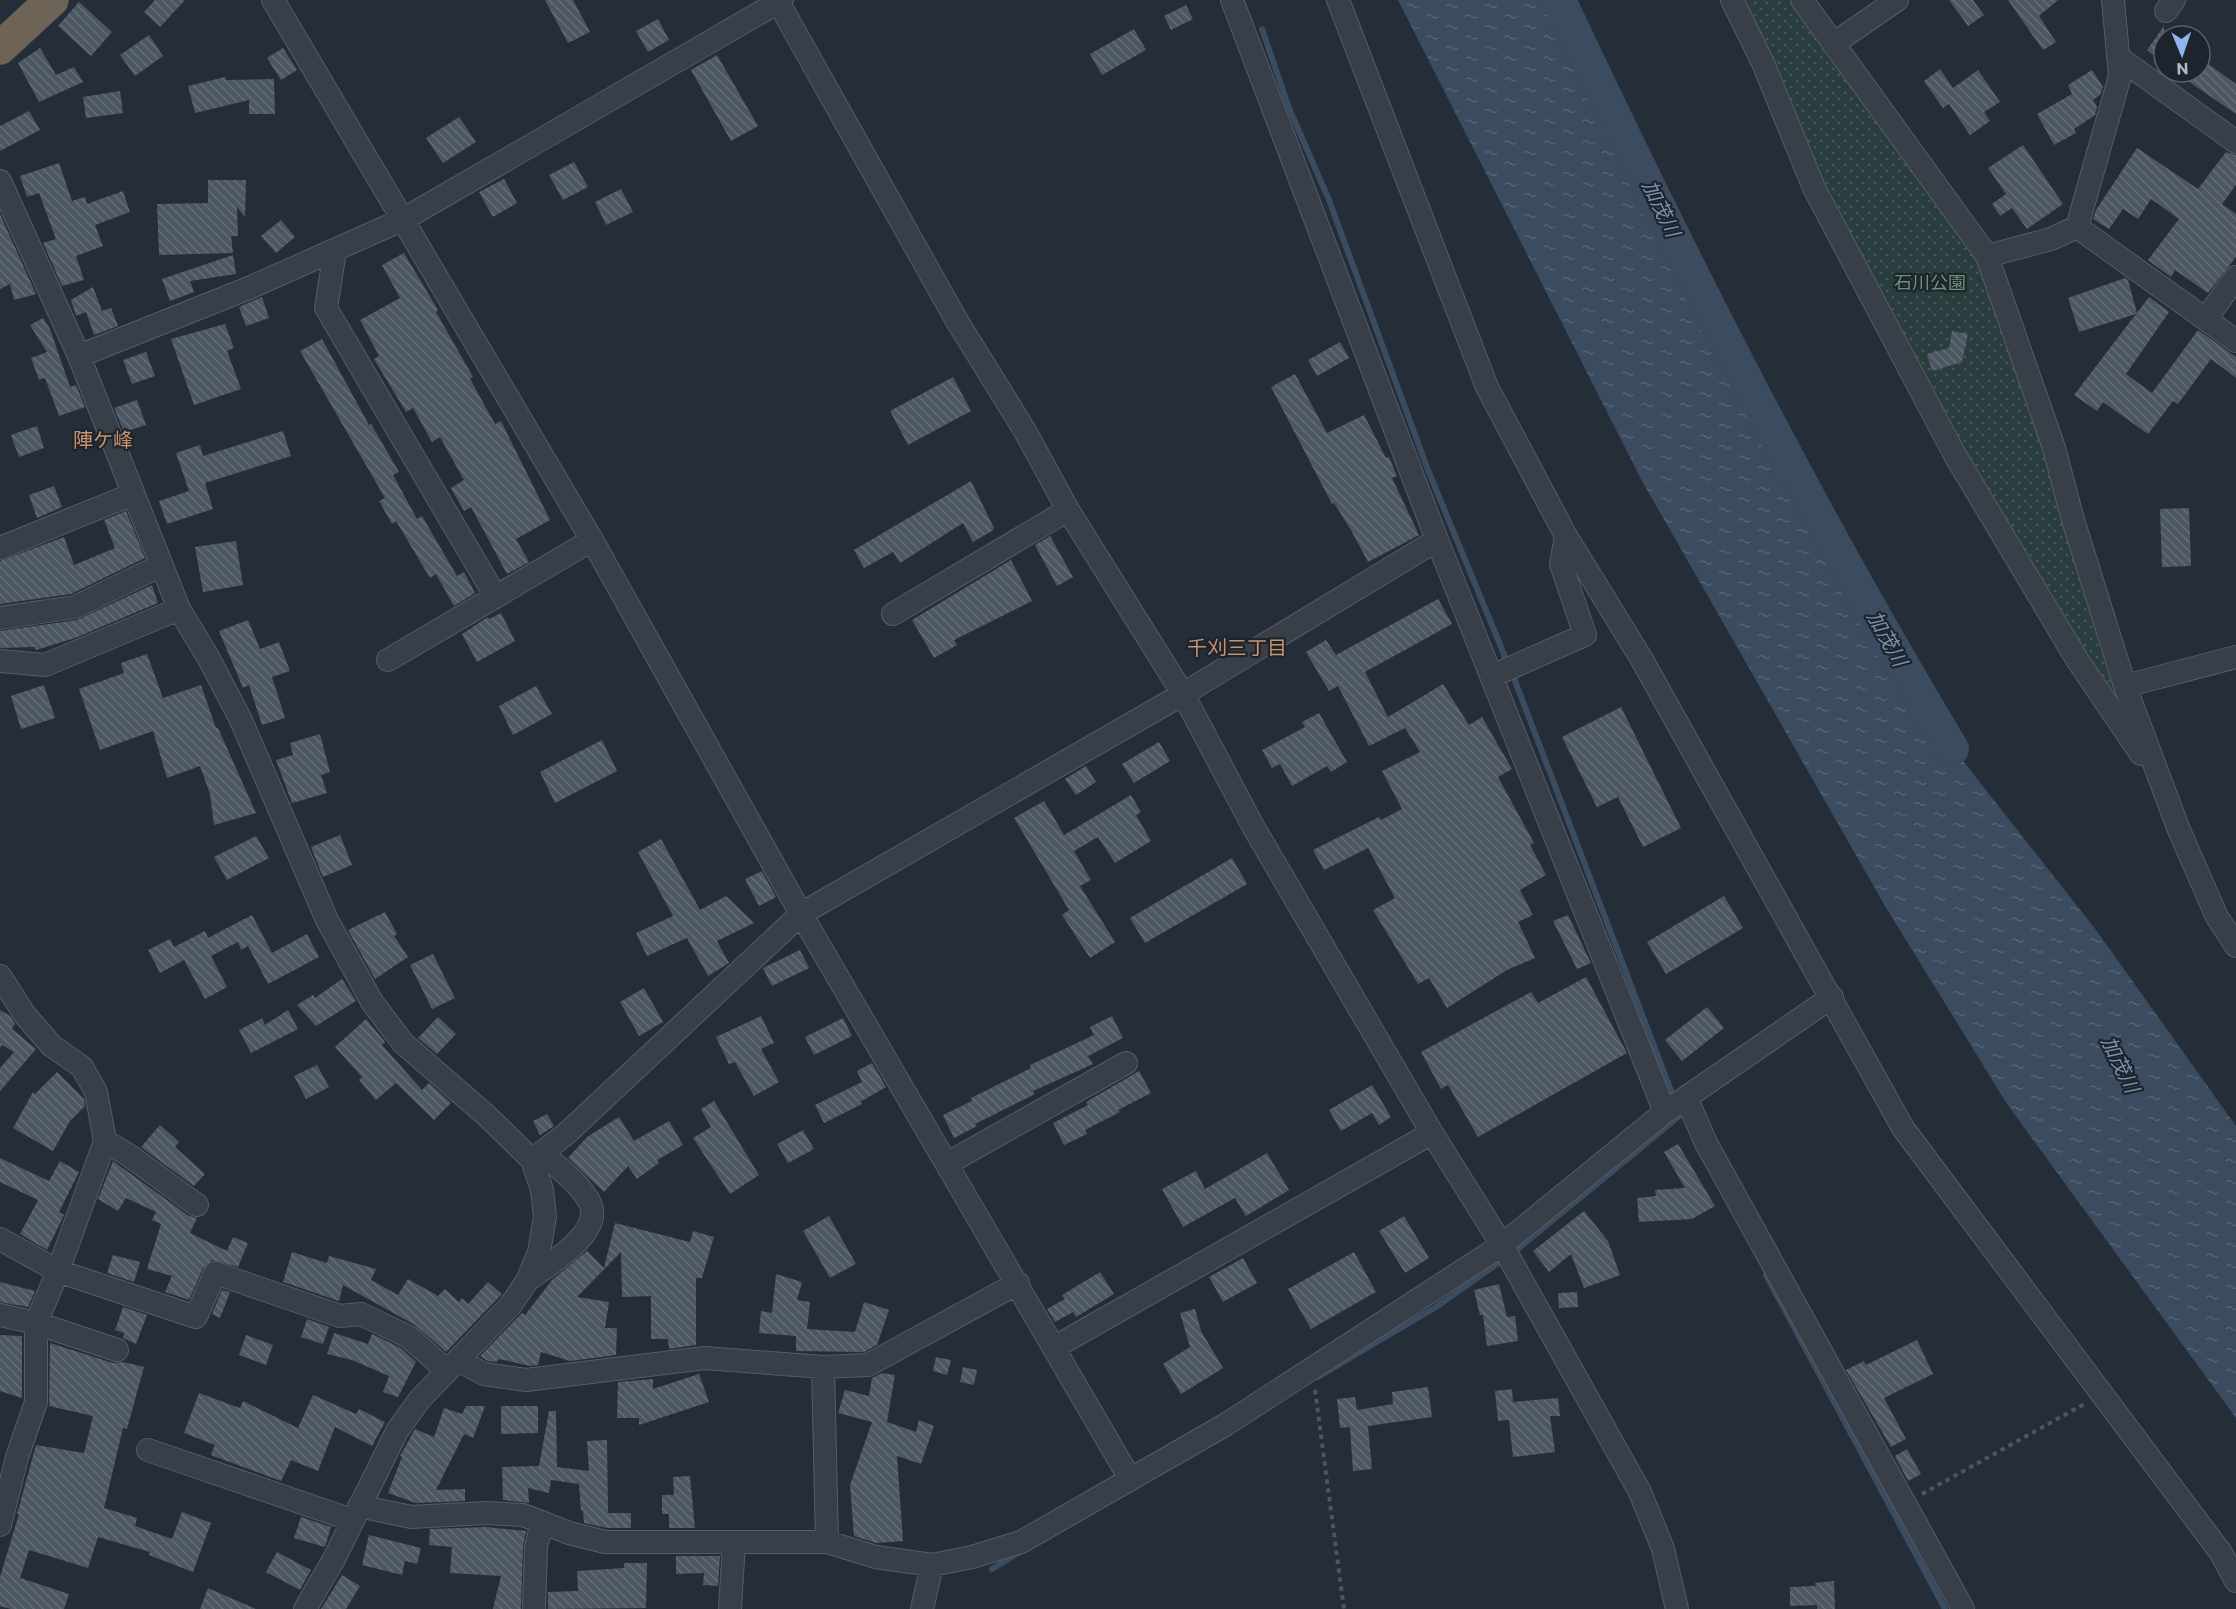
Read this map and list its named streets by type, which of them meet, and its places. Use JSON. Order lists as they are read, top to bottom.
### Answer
{
  "districts": ["陣ケ峰", "千刈三丁目"],
  "water": ["加茂川"],
  "parks": ["石川公園"],
  "north": "bottom"
}
